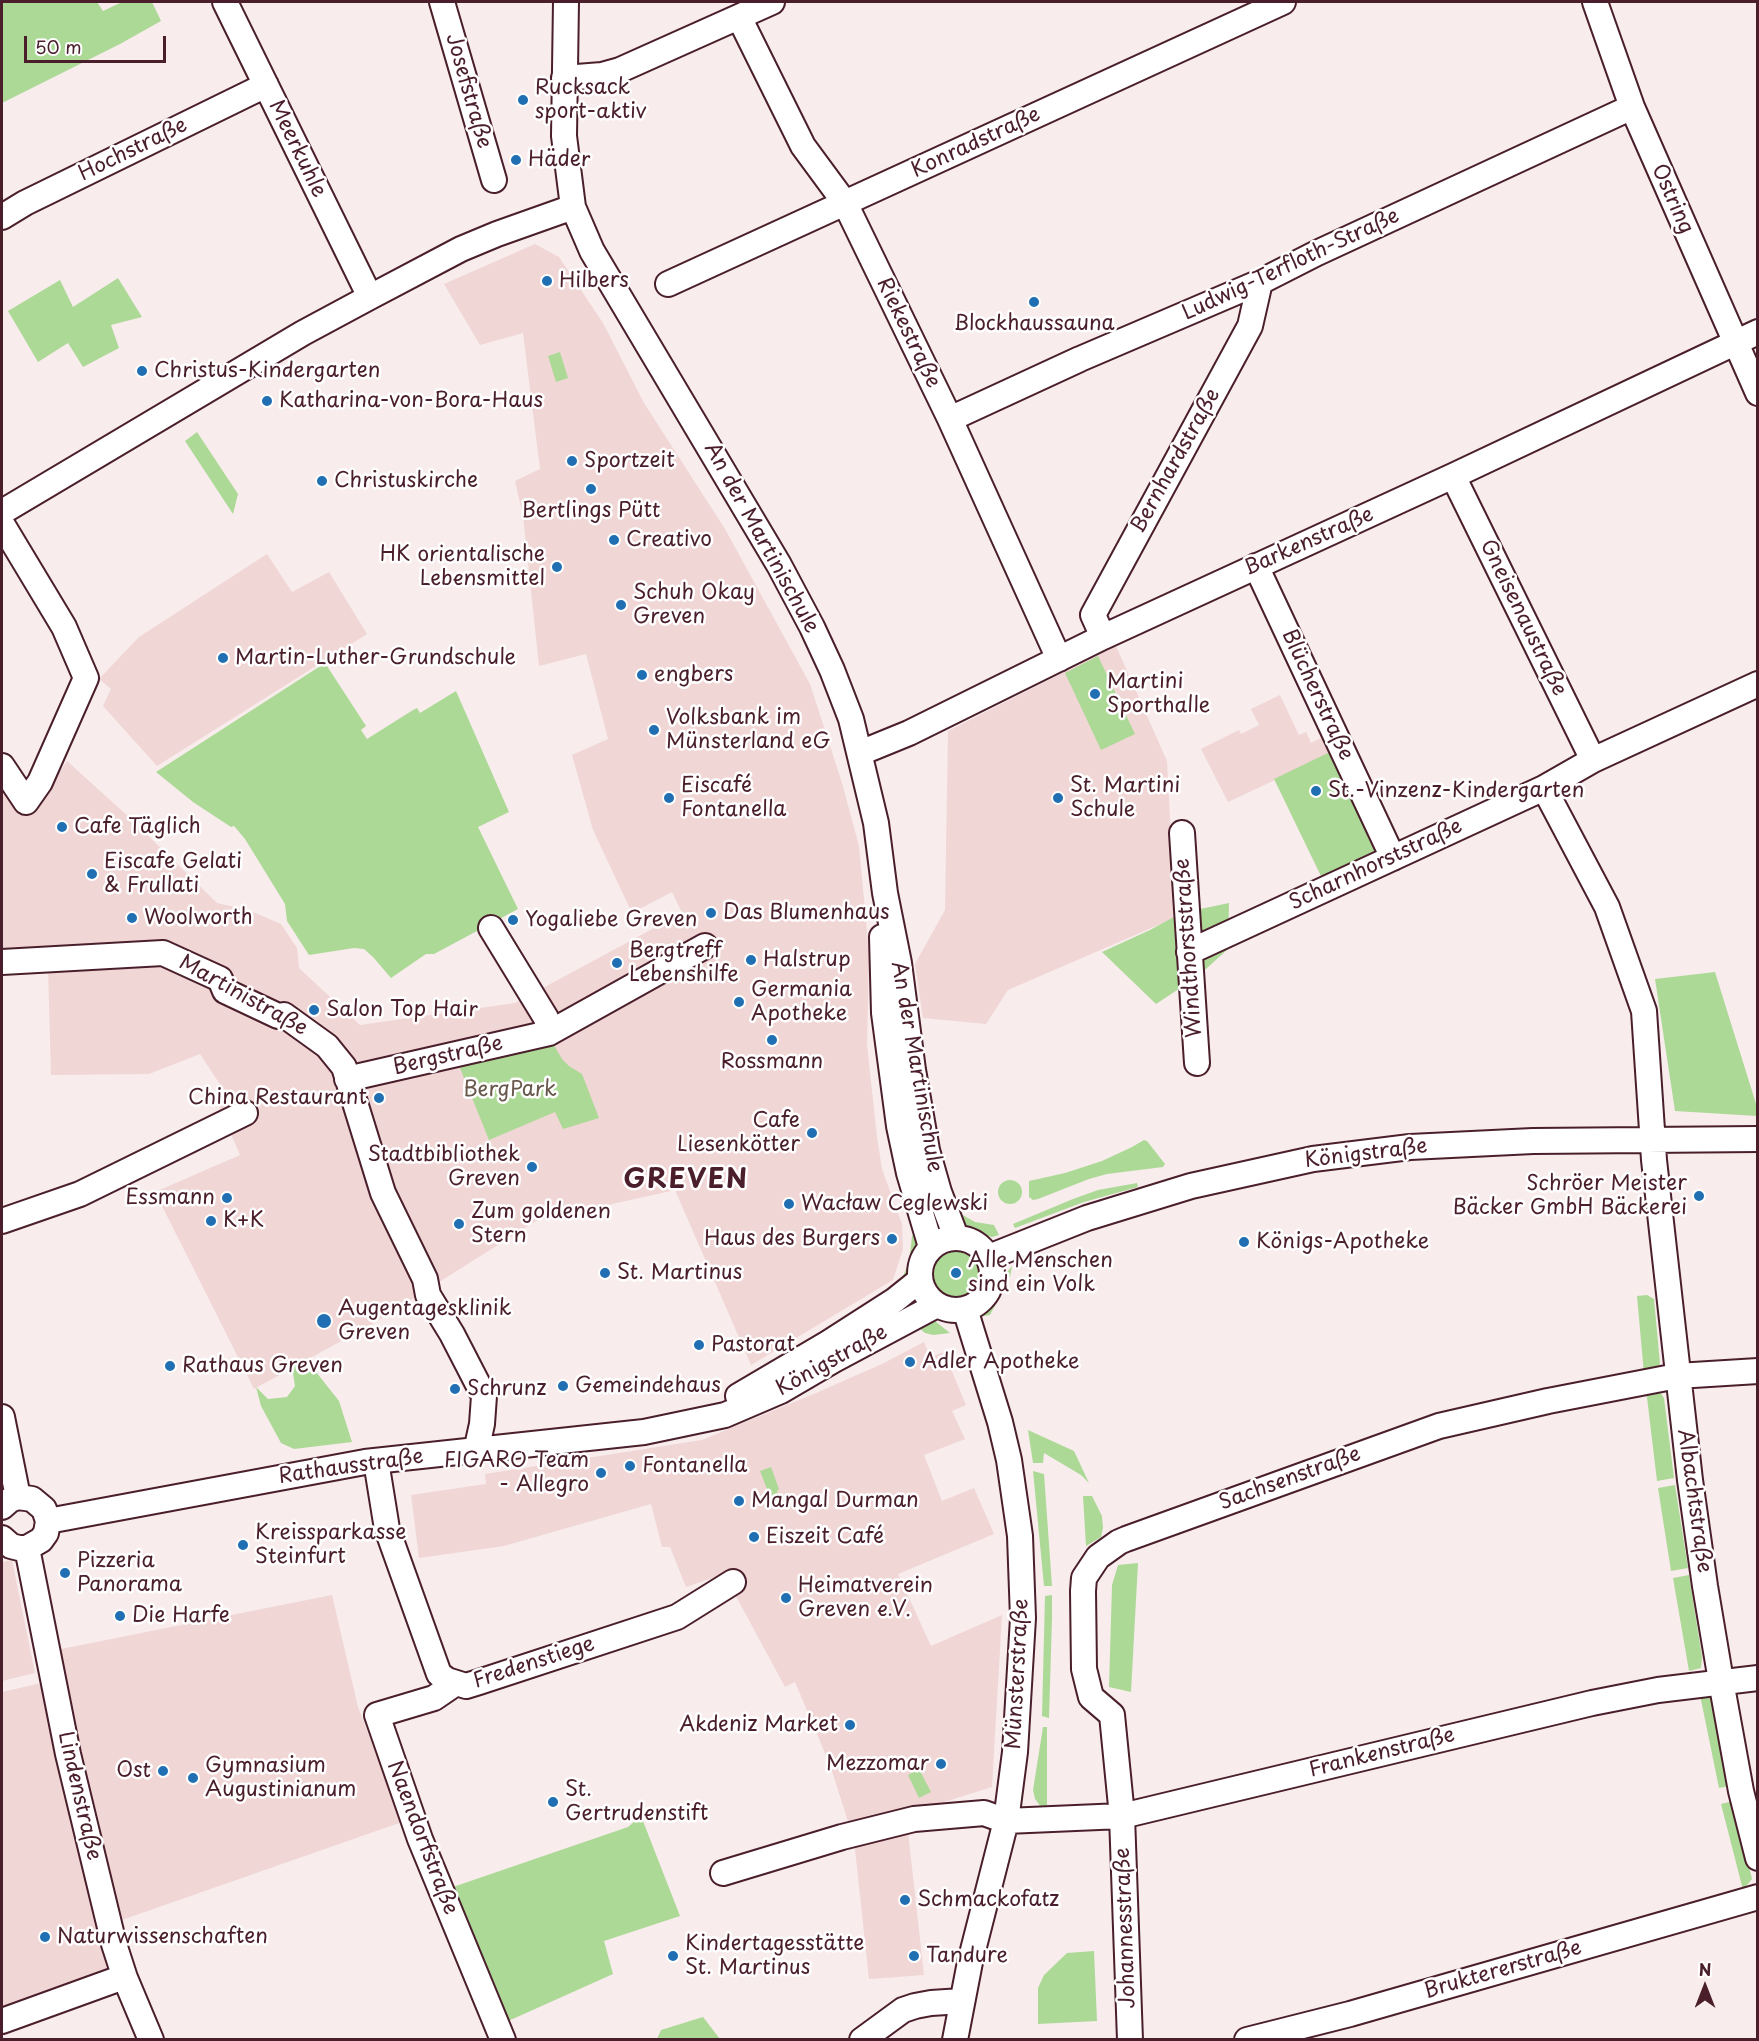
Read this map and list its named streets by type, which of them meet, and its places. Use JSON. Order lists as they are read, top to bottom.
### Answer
{
  "streets": {
    "street": [
      "Josefstraße",
      "Konradstraße",
      "Meerkuhle",
      "Hochstraße",
      "Ostring",
      "Ludwig-Terfloth-Straße",
      "Riekestraße",
      "Bernhardstraße",
      "An der Martinischule",
      "Barkenstraße",
      "Gneisenaustraße",
      "Blücherstraße",
      "Scharnhorststraße",
      "Windthorststraße",
      "Martinistraße",
      "Bergstraße",
      "Königstraße",
      "Rathausstraße",
      "Sachsenstraße",
      "Albachtstraße",
      "Fredenstiege",
      "Münsterstraße",
      "Frankenstraße",
      "Lindenstraße",
      "Naendorfstraße",
      "Johannesstraße",
      "Bruktererstraße"
    ]
  },
  "crossings": [
    ["Konradstraße", "Riekestraße"],
    ["Meerkuhle", "Hochstraße"],
    ["Ostring", "Ludwig-Terfloth-Straße"],
    ["Ostring", "Barkenstraße"],
    ["Ludwig-Terfloth-Straße", "Riekestraße"],
    ["Ludwig-Terfloth-Straße", "Bernhardstraße"],
    ["Riekestraße", "Barkenstraße"],
    ["Bernhardstraße", "Barkenstraße"],
    ["An der Martinischule", "Barkenstraße"],
    ["An der Martinischule", "Königstraße"],
    ["An der Martinischule", "Münsterstraße"],
    ["Barkenstraße", "Gneisenaustraße"],
    ["Barkenstraße", "Blücherstraße"],
    ["Gneisenaustraße", "Scharnhorststraße"],
    ["Blücherstraße", "Scharnhorststraße"],
    ["Scharnhorststraße", "Windthorststraße"],
    ["Scharnhorststraße", "Albachtstraße"],
    ["Martinistraße", "Bergstraße"],
    ["Martinistraße", "Rathausstraße"],
    ["Königstraße", "Rathausstraße"],
    ["Königstraße", "Albachtstraße"],
    ["Königstraße", "Münsterstraße"],
    ["Rathausstraße", "Fredenstiege"],
    ["Sachsenstraße", "Albachtstraße"],
    ["Sachsenstraße", "Frankenstraße"],
    ["Sachsenstraße", "Johannesstraße"],
    ["Albachtstraße", "Frankenstraße"],
    ["Fredenstiege", "Naendorfstraße"],
    ["Münsterstraße", "Frankenstraße"],
    ["Frankenstraße", "Johannesstraße"]
  ],
  "districts": ["GREVEN"],
  "parks": ["BergPark"],
  "places": [
    "Rucksack sport-aktiv",
    "Häder",
    "Hilbers",
    "Blockhaussauna",
    "Christus-Kindergarten",
    "Katharina-von-Bora-Haus",
    "Sportzeit",
    "Christuskirche",
    "Bertlings Pütt",
    "Creativo",
    "HK orientalische Lebensmittel",
    "Schuh Okay Greven",
    "Martin-Luther-Grundschule",
    "engbers",
    "Martini Sporthalle",
    "Volksbank im Münsterland eG",
    "St.-Vinzenz-Kindergarten",
    "Eiscafé Fontanella",
    "St. Martini Schule",
    "Cafe Täglich",
    "Eiscafe Gelati & Frullati",
    "Das Blumenhaus",
    "Woolworth",
    "Yogaliebe Greven",
    "Halstrup",
    "Bergtreff Lebenshilfe",
    "Germania Apotheke",
    "Salon Top Hair",
    "Rossmann",
    "China Restaurant",
    "Cafe Liesenkötter",
    "Stadtbibliothek Greven",
    "Schröer Meister Bäcker GmbH Bäckerei",
    "Essmann",
    "Wacław Ceglewski",
    "K+K",
    "Zum goldenen Stern",
    "Haus des Burgers",
    "Königs-Apotheke",
    "St. Martinus",
    "Alle Menschen sind ein Volk",
    "Augentagesklinik Greven",
    "Pastorat",
    "Adler Apotheke",
    "Rathaus Greven",
    "Gemeindehaus",
    "Schrunz",
    "Fontanella",
    "FIGARO Team - Allegro",
    "Mangal Durman",
    "Eiszeit Café",
    "Kreissparkasse Steinfurt",
    "Pizzeria Panorama",
    "Heimatverein Greven e.V.",
    "Die Harfe",
    "Akdeniz Market",
    "Mezzomar",
    "Ost",
    "Gymnasium Augustinianum",
    "St. Gertrudenstift",
    "Schmackofatz",
    "Naturwissenschaften",
    "Kindertagesstätte St. Martinus",
    "Tandure"
  ],
  "scale_bar": "50 m",
  "north": "top"
}
